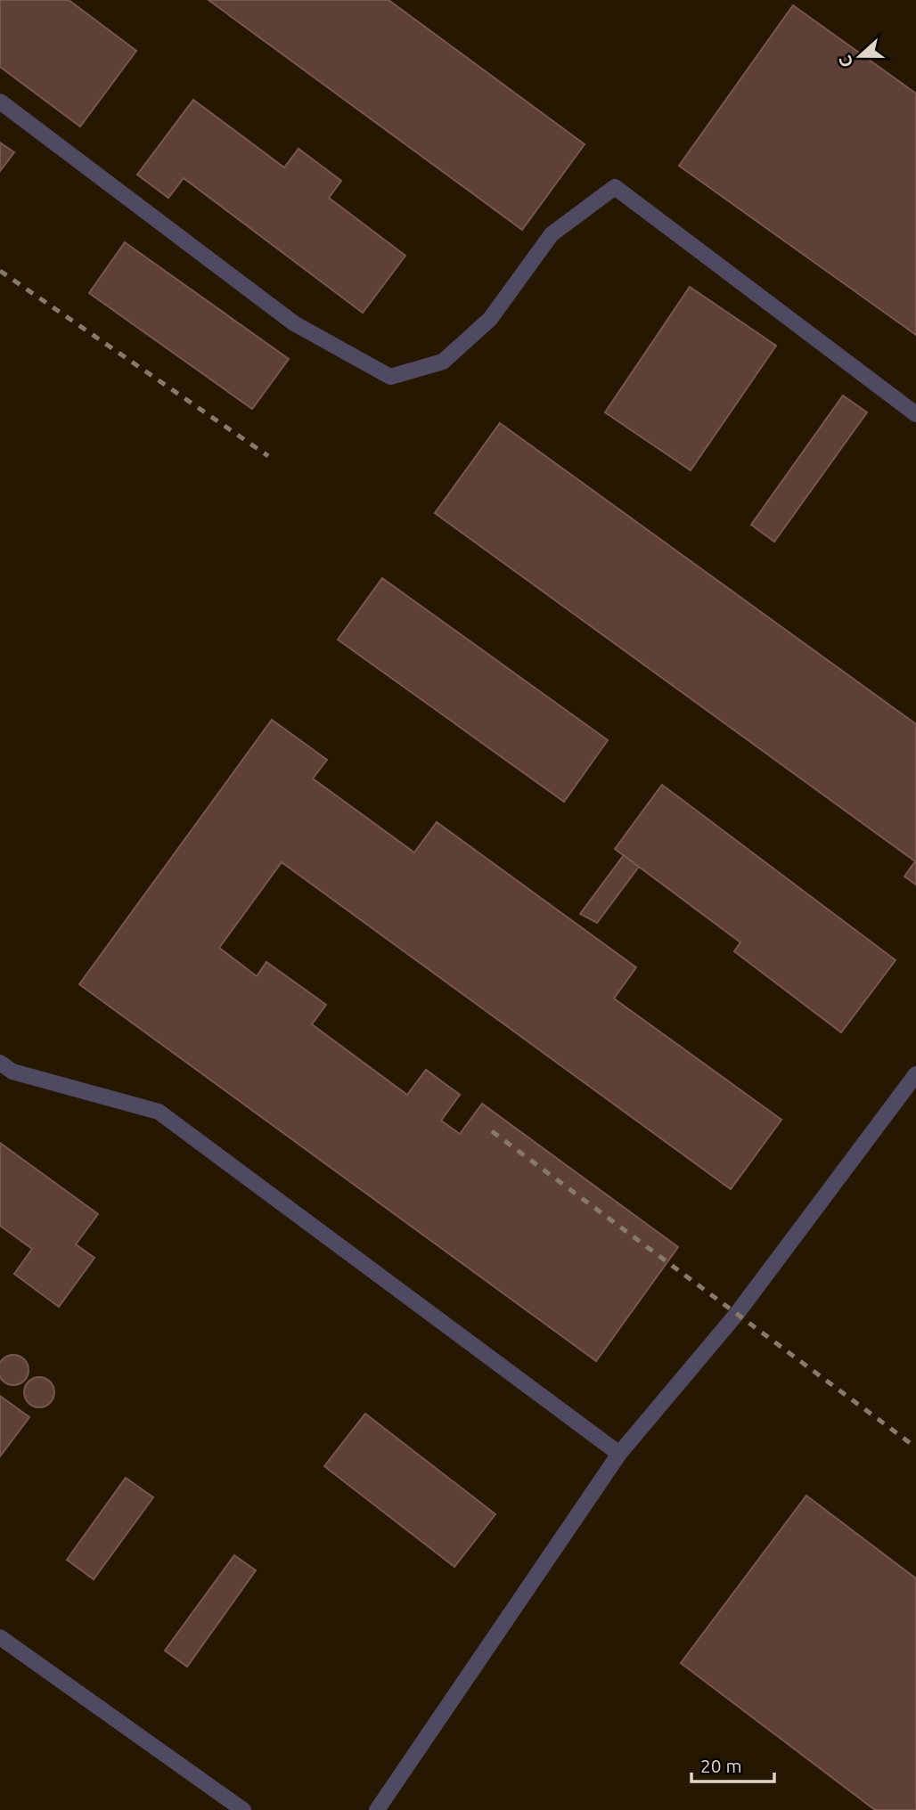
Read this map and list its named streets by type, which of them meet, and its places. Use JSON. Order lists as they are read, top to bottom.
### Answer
{
  "scale_bar": "20 m",
  "north": "left"
}
